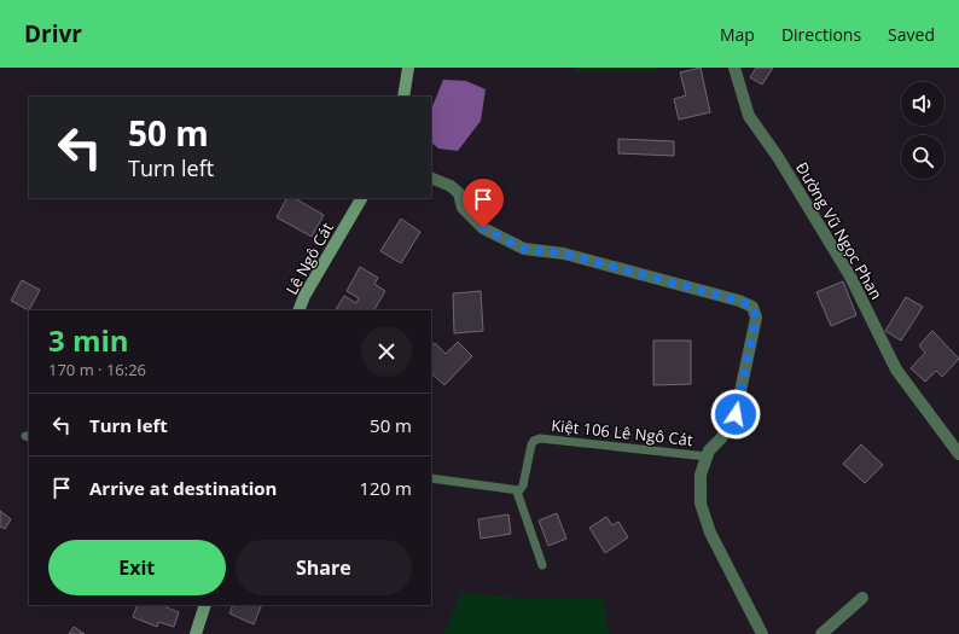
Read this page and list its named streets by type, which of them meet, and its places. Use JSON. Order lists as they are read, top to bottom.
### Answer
{
  "streets": {
    "street": ["Đường Vũ Ngọc Phan", "Lê Ngô Cát"],
    "lane": ["Kiệt 106 Lê Ngô Cát"]
  },
  "page": {
    "header": "Drivr",
    "nav": ["Map", "Directions", "Saved"],
    "turn": ["50 m", "Turn left"],
    "heading": ["3 min", "170 m · 16:26"],
    "list": [
      {
        "name": "Turn left",
        "value": "50 m"
      },
      {
        "name": "Arrive at destination",
        "value": "120 m"
      }
    ],
    "buttons": ["Exit", "Share"]
  }
}
